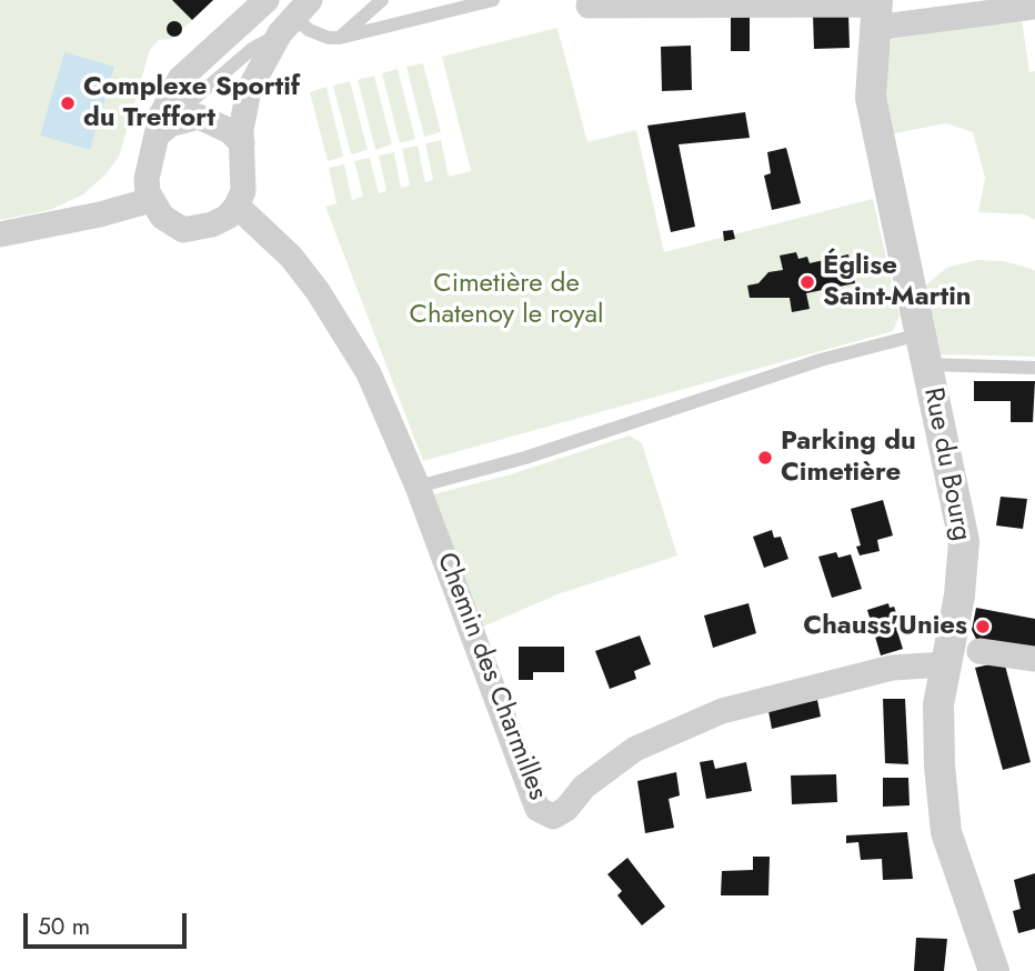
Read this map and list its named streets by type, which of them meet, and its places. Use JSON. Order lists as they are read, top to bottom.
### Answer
{
  "streets": {
    "street": ["Rue du Bourg", "Chemin des Charmilles"]
  },
  "crossings": [
    ["Rue du Bourg", "Chemin des Charmilles"]
  ],
  "parks": ["Cimetière de Chatenoy le royal"],
  "places": [
    "Complexe Sportif du Treffort",
    "Église Saint-Martin",
    "Parking du Cimetière",
    "Chauss'Unies"
  ],
  "scale_bar": "50 m"
}
